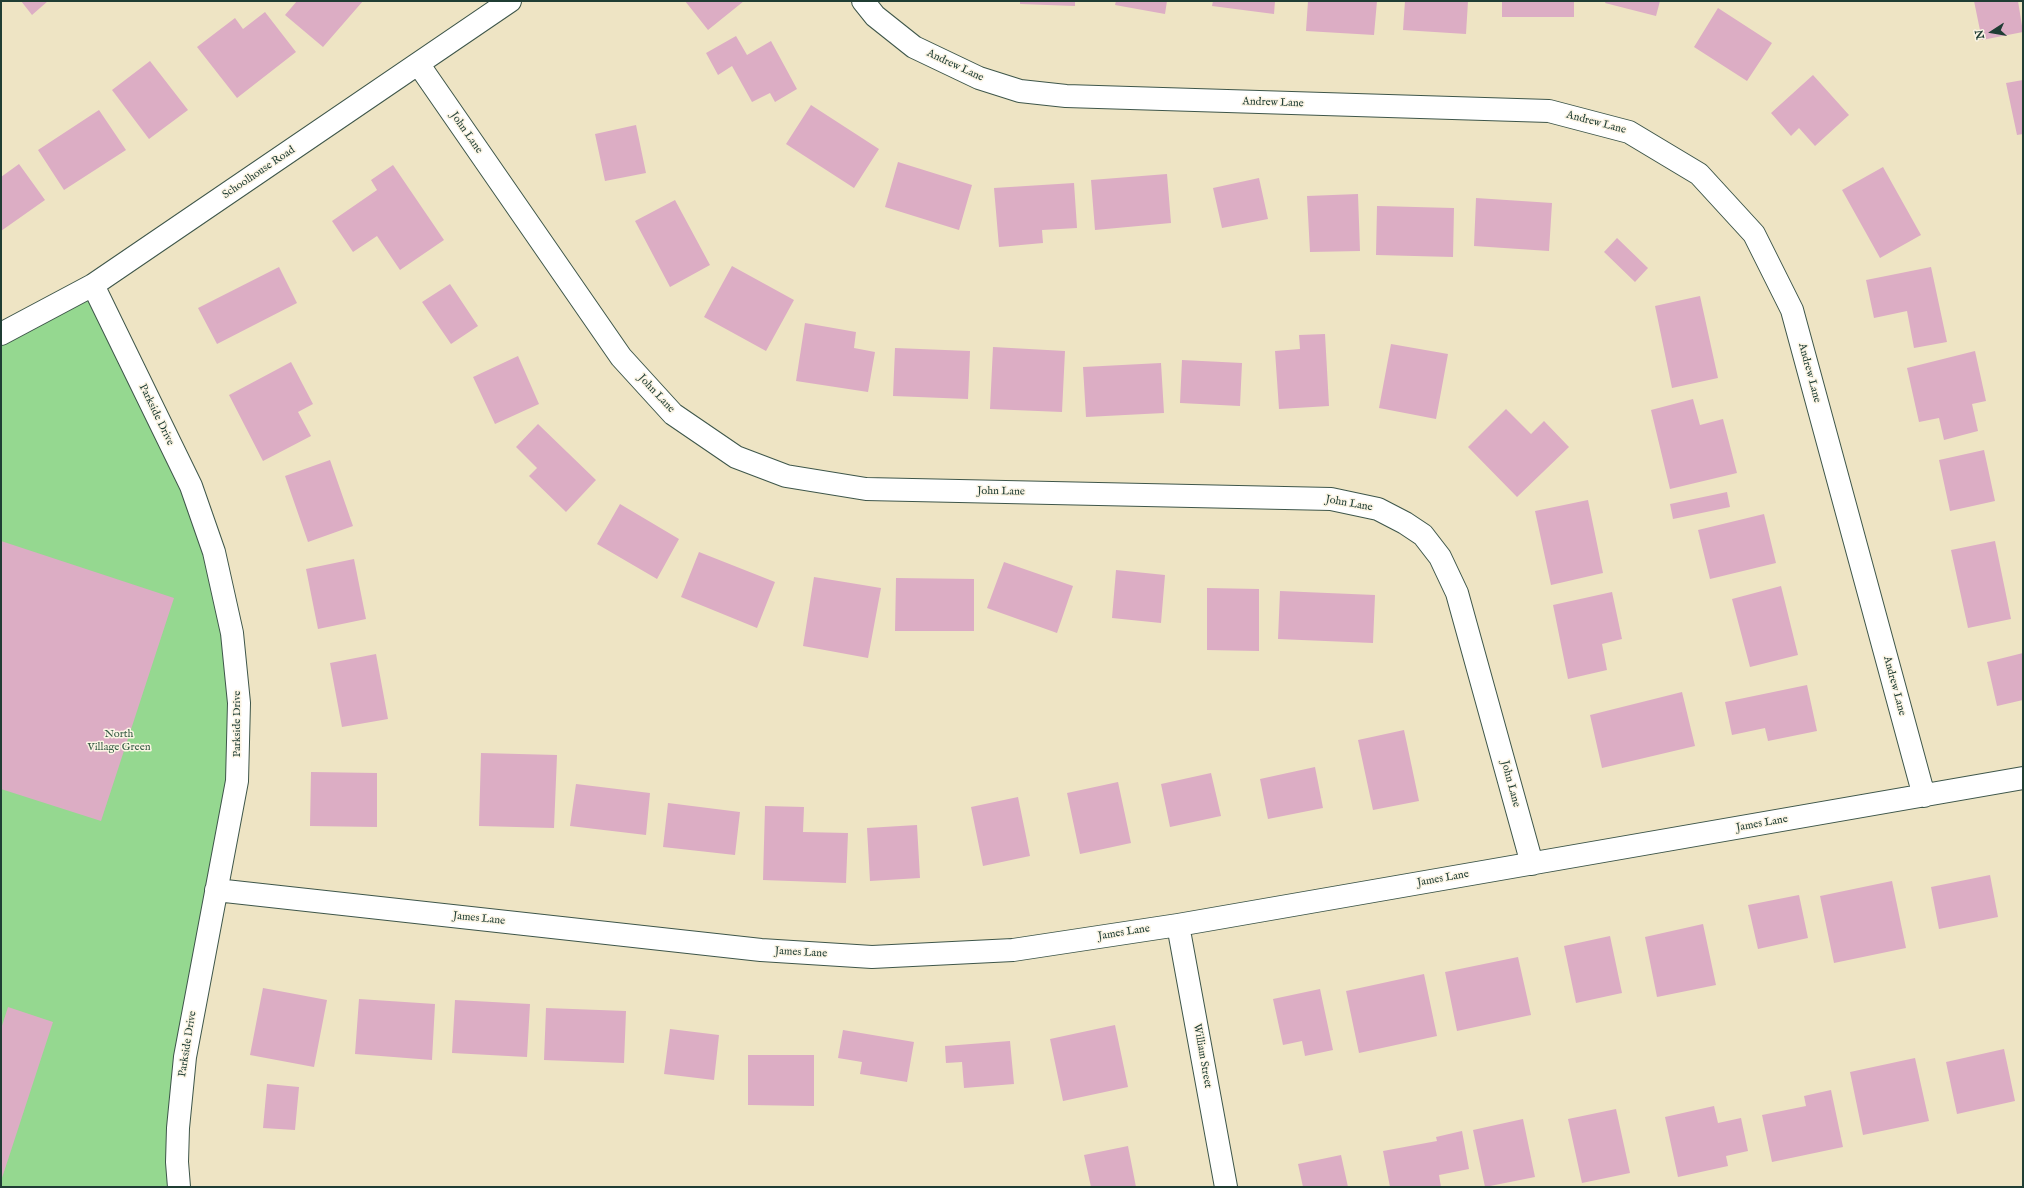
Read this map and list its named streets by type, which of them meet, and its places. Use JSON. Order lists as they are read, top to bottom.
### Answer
{
  "streets": {
    "street": [
      "Andrew Lane",
      "John Lane",
      "Schoolhouse Road",
      "Parkside Drive",
      "James Lane",
      "William Street"
    ]
  },
  "crossings": [
    ["Andrew Lane", "James Lane"],
    ["John Lane", "Schoolhouse Road"],
    ["John Lane", "James Lane"],
    ["Schoolhouse Road", "Parkside Drive"],
    ["Parkside Drive", "James Lane"],
    ["James Lane", "William Street"]
  ],
  "parks": ["North Village Green"],
  "north": "left"
}
